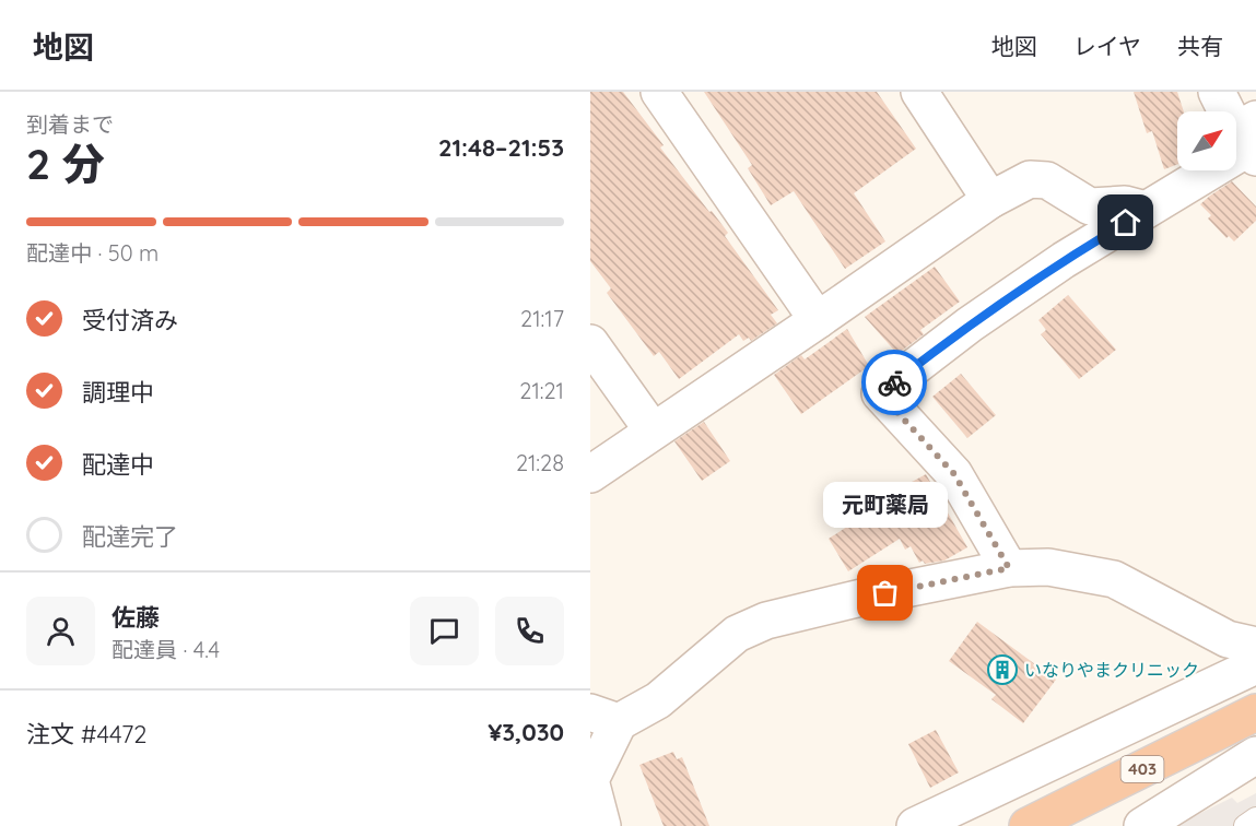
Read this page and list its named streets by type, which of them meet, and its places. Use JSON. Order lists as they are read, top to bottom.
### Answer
{
  "streets": {
    "highway": ["403"]
  },
  "places": {
    "other": ["元町薬局"],
    "building": ["いなりやまクリニック"]
  },
  "north": "top right",
  "page": {
    "header": "地図",
    "nav": ["地図", "レイヤ", "共有"],
    "heading": ["2 分", "到着まで", "21:48–21:53"],
    "panel": [
      "佐藤",
      "配達員 · 4.4",
      "注文 #4472",
      "¥3,030"
    ],
    "bar": "配達中 · 50 m",
    "list": [
      ["受付済み", "21:17"],
      ["調理中", "21:21"],
      ["配達中", "21:28"],
      "配達完了"
    ],
    "bubble": "元町薬局"
  }
}
